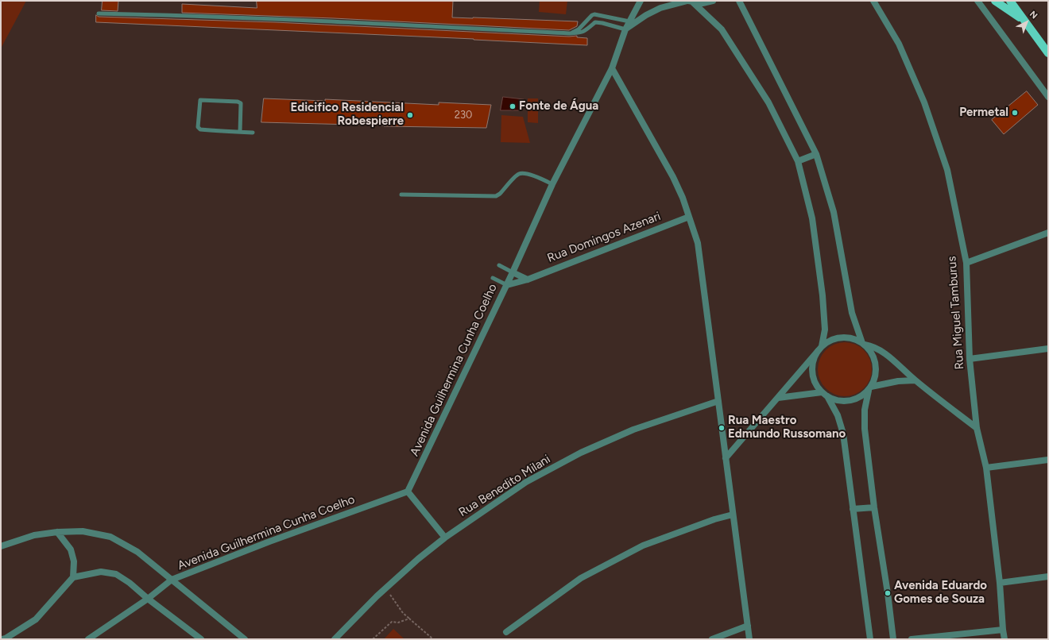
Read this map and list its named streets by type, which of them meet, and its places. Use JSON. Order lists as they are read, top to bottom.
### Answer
{
  "streets": {
    "street": [
      "Rua Domingos Azenari",
      "Rua Miguel Tamburus",
      "Avenida Guilhermina Cunha Coelho",
      "Rua Benedito Milani"
    ]
  },
  "crossings": [
    ["Rua Domingos Azenari", "Avenida Guilhermina Cunha Coelho"]
  ],
  "places": [
    "Fonte de Água",
    "Permetal",
    "Edicifico Residencial Robespierre",
    "Rua Maestro Edmundo Russomano",
    "Avenida Eduardo Gomes de Souza"
  ],
  "house_numbers": ["230"],
  "north": "top right"
}
